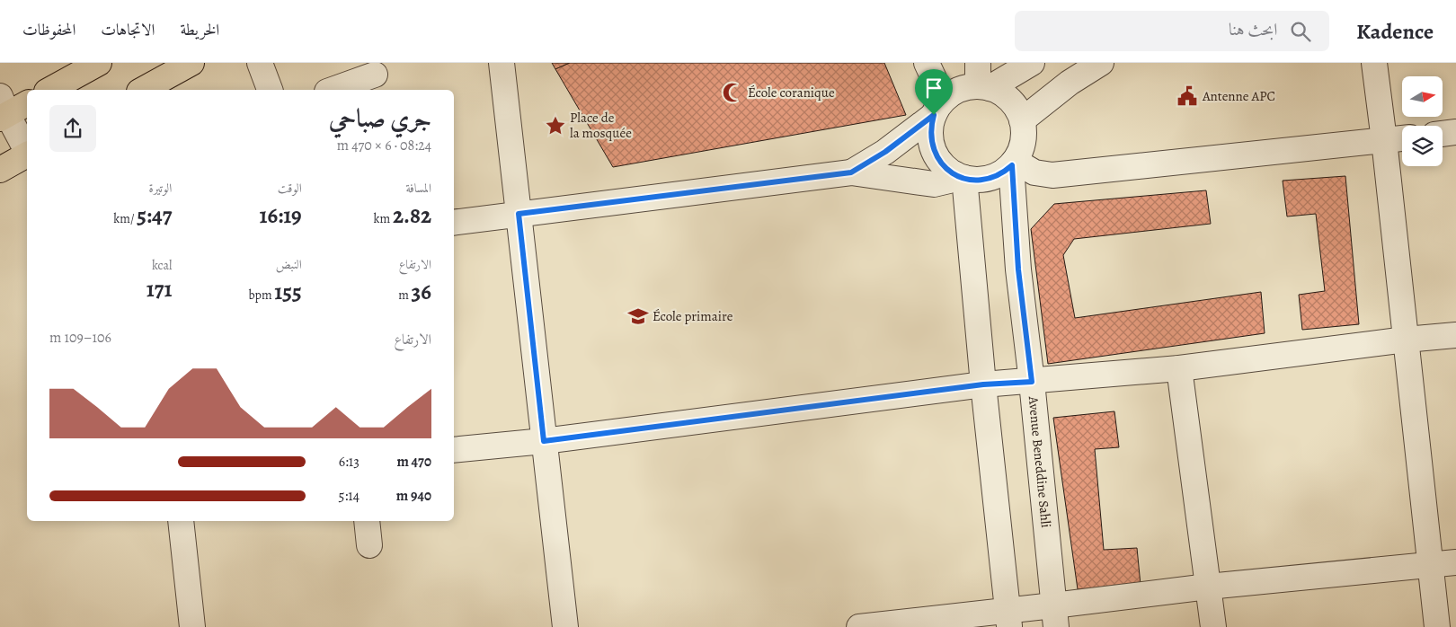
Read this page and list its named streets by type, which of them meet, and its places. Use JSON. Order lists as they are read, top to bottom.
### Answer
{
  "streets": {
    "street": ["Avenue Beneddine Sahli"]
  },
  "places": {
    "mosque": ["École coranique"],
    "public building": ["Antenne APC"],
    "place": ["Place de la mosquée"],
    "school or university": ["École primaire"]
  },
  "north": "right",
  "page": {
    "header": "Kadence",
    "search": "ابحث هنا",
    "nav": ["الخريطة", "الاتجاهات", "المحفوظات"],
    "heading": ["جري صباحي", "08:24 · 6 × 470 m"],
    "stats": [
      ["المسافة", "2.82 km"],
      ["الوقت", "16:19"],
      ["الوتيرة", "5:47 /km"],
      ["الارتفاع", "36 m"],
      ["النبض", "155 bpm"],
      ["kcal", "171"]
    ],
    "chart": ["الارتفاع", "106–109 m"],
    "list": [
      {
        "name": "470 m",
        "note": "6:13"
      },
      {
        "name": "940 m",
        "note": "5:14"
      }
    ]
  }
}
